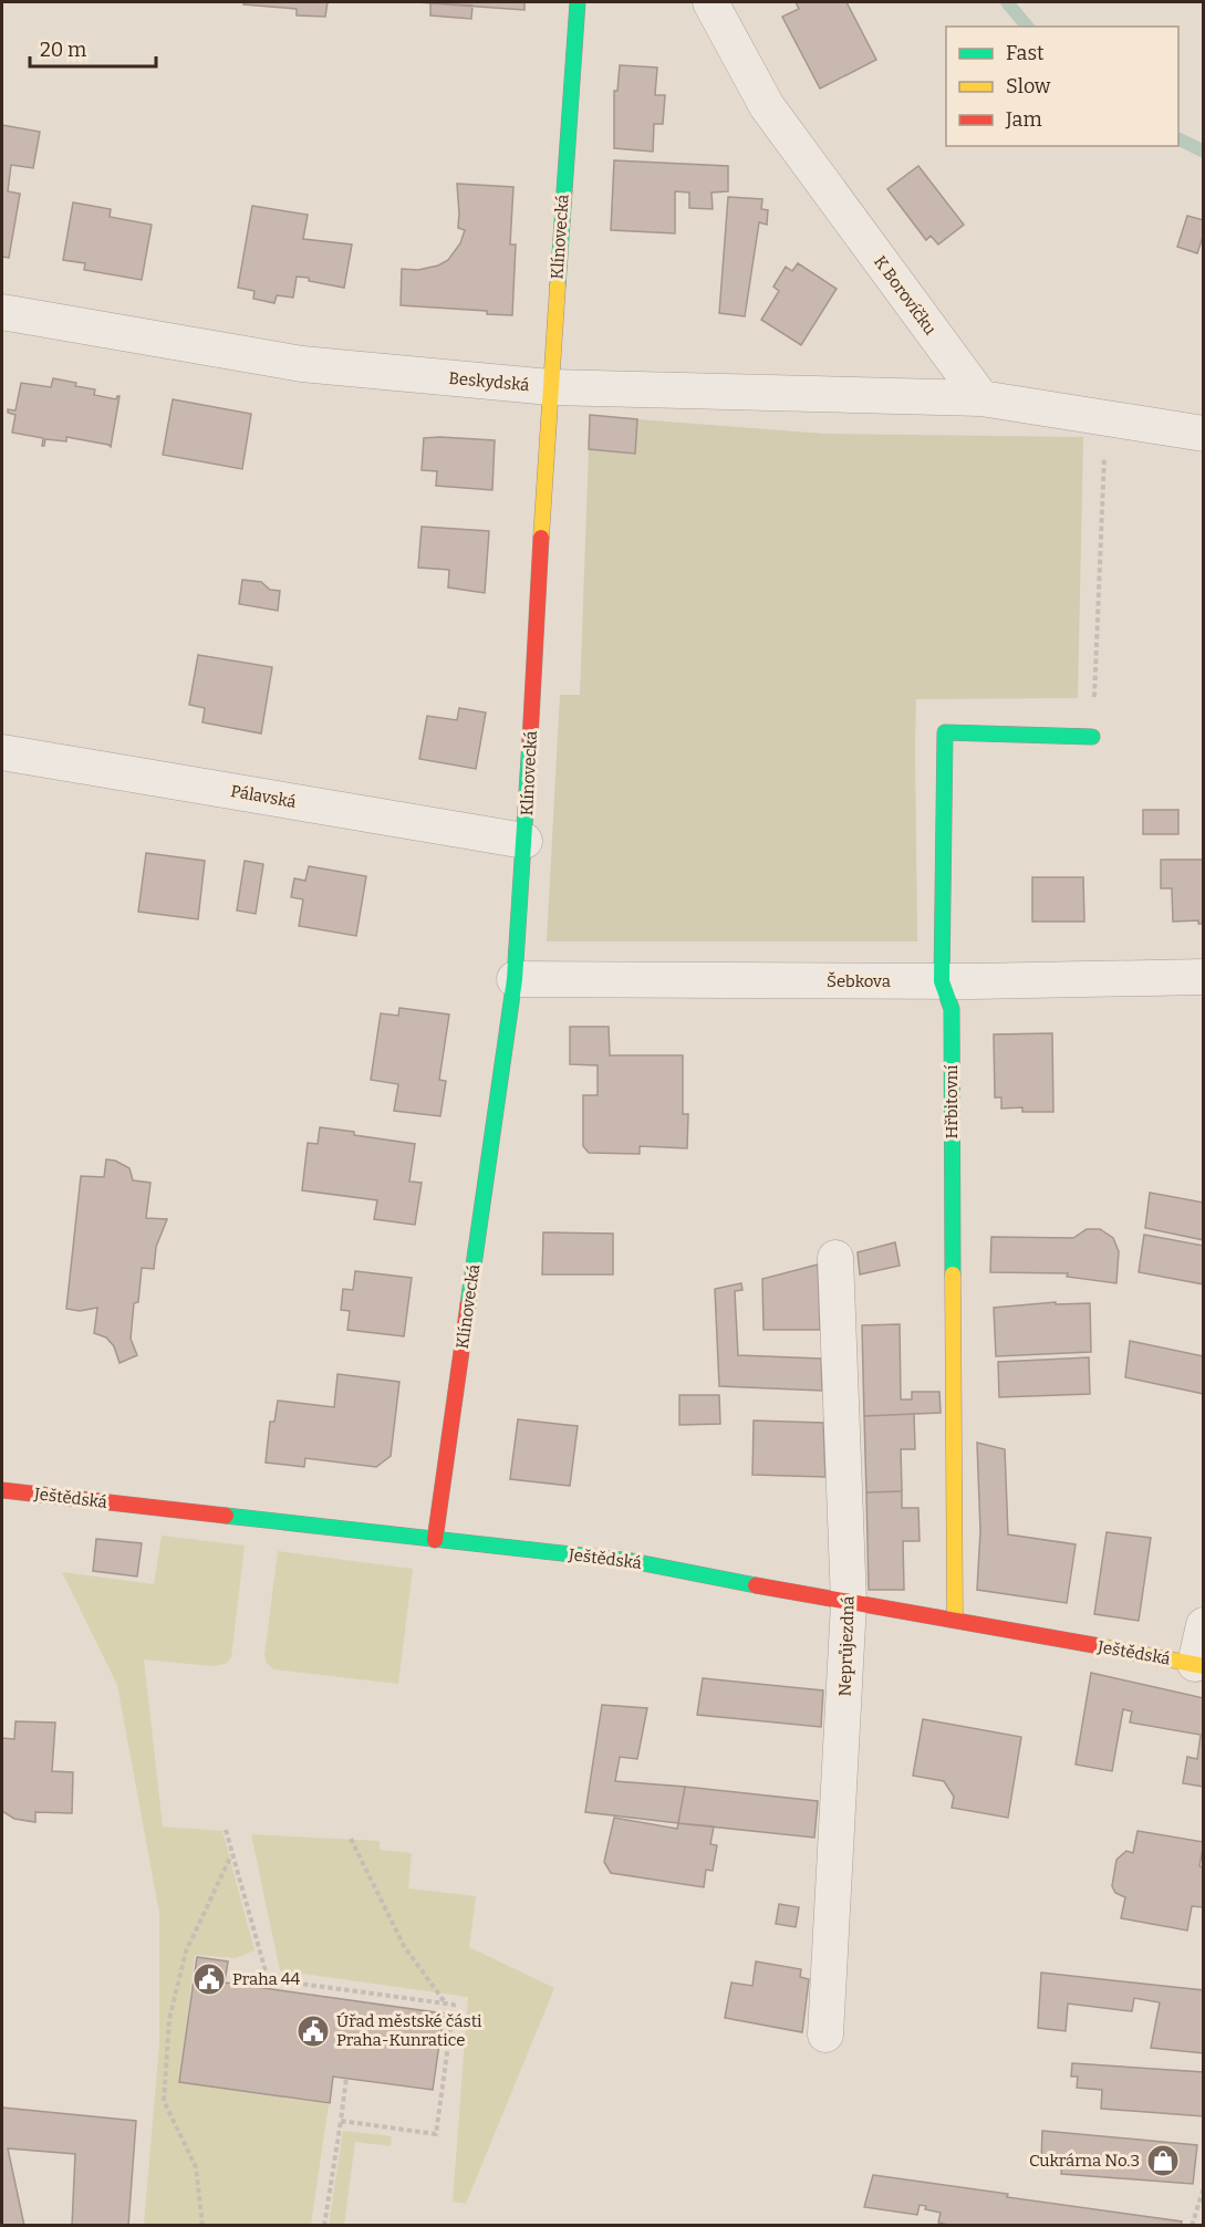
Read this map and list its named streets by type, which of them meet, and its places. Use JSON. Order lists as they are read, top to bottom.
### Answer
{
  "streets": {
    "street": [
      "Klínovecká",
      "K Borovíčku",
      "Beskydská",
      "Pálavská",
      "Šebkova",
      "Hřbitovní",
      "Ještědská",
      "Neprůjezdná"
    ]
  },
  "crossings": [
    ["Klínovecká", "Beskydská"],
    ["Klínovecká", "Pálavská"],
    ["Klínovecká", "Šebkova"],
    ["Klínovecká", "Ještědská"],
    ["K Borovíčku", "Beskydská"],
    ["Šebkova", "Hřbitovní"],
    ["Hřbitovní", "Ještědská"],
    ["Ještědská", "Neprůjezdná"]
  ],
  "places": {
    "public building": ["Praha 44", "Úřad městské části Praha-Kunratice"],
    "shop": ["Cukrárna No.3"]
  },
  "legend": ["Fast", "Slow", "Jam"],
  "scale_bar": "20 m"
}
